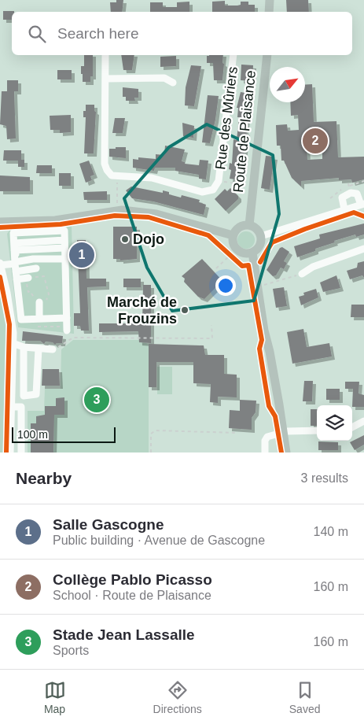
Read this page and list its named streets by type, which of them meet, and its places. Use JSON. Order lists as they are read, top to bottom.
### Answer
{
  "streets": {
    "main road": ["Route de Plaisance"],
    "street": ["Rue des Mûriers"]
  },
  "places": ["Dojo", "Marché de Frouzins"],
  "scale_bar": "100 m",
  "north": "top right",
  "page": {
    "search": "Search here",
    "pins": ["2", "1", "3"],
    "scale": "100 m",
    "heading": ["Nearby", "3 results"],
    "list": [
      {
        "mark": "1",
        "name": "Salle Gascogne",
        "note": "Public building · Avenue de Gascogne",
        "value": "140 m"
      },
      {
        "mark": "2",
        "name": "Collège Pablo Picasso",
        "note": "School · Route de Plaisance",
        "value": "160 m"
      },
      {
        "mark": "3",
        "name": "Stade Jean Lassalle",
        "note": "Sports",
        "value": "160 m"
      }
    ],
    "nav": ["Map", "Directions", "Saved"]
  }
}
